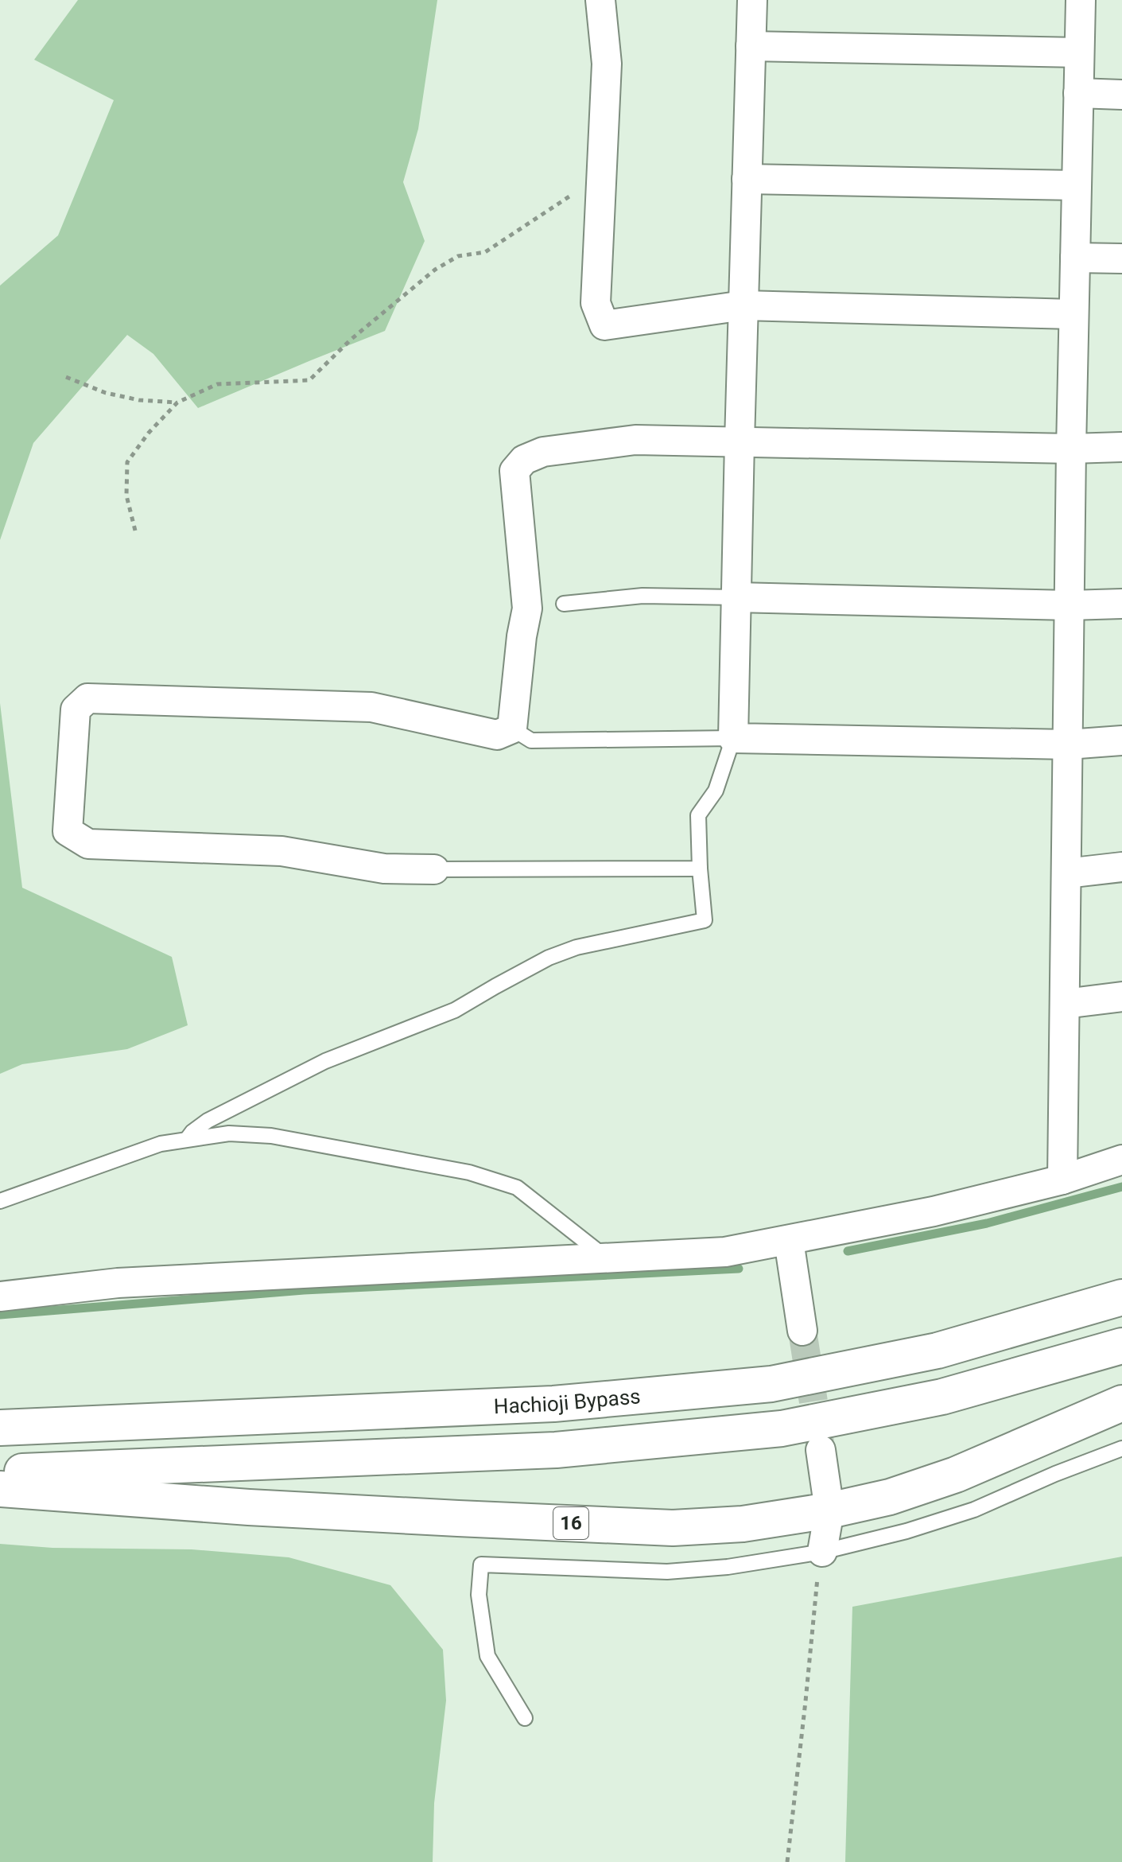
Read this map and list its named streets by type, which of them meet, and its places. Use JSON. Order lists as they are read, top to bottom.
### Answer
{
  "streets": {
    "highway": ["Hachioji Bypass", "16"]
  }
}
